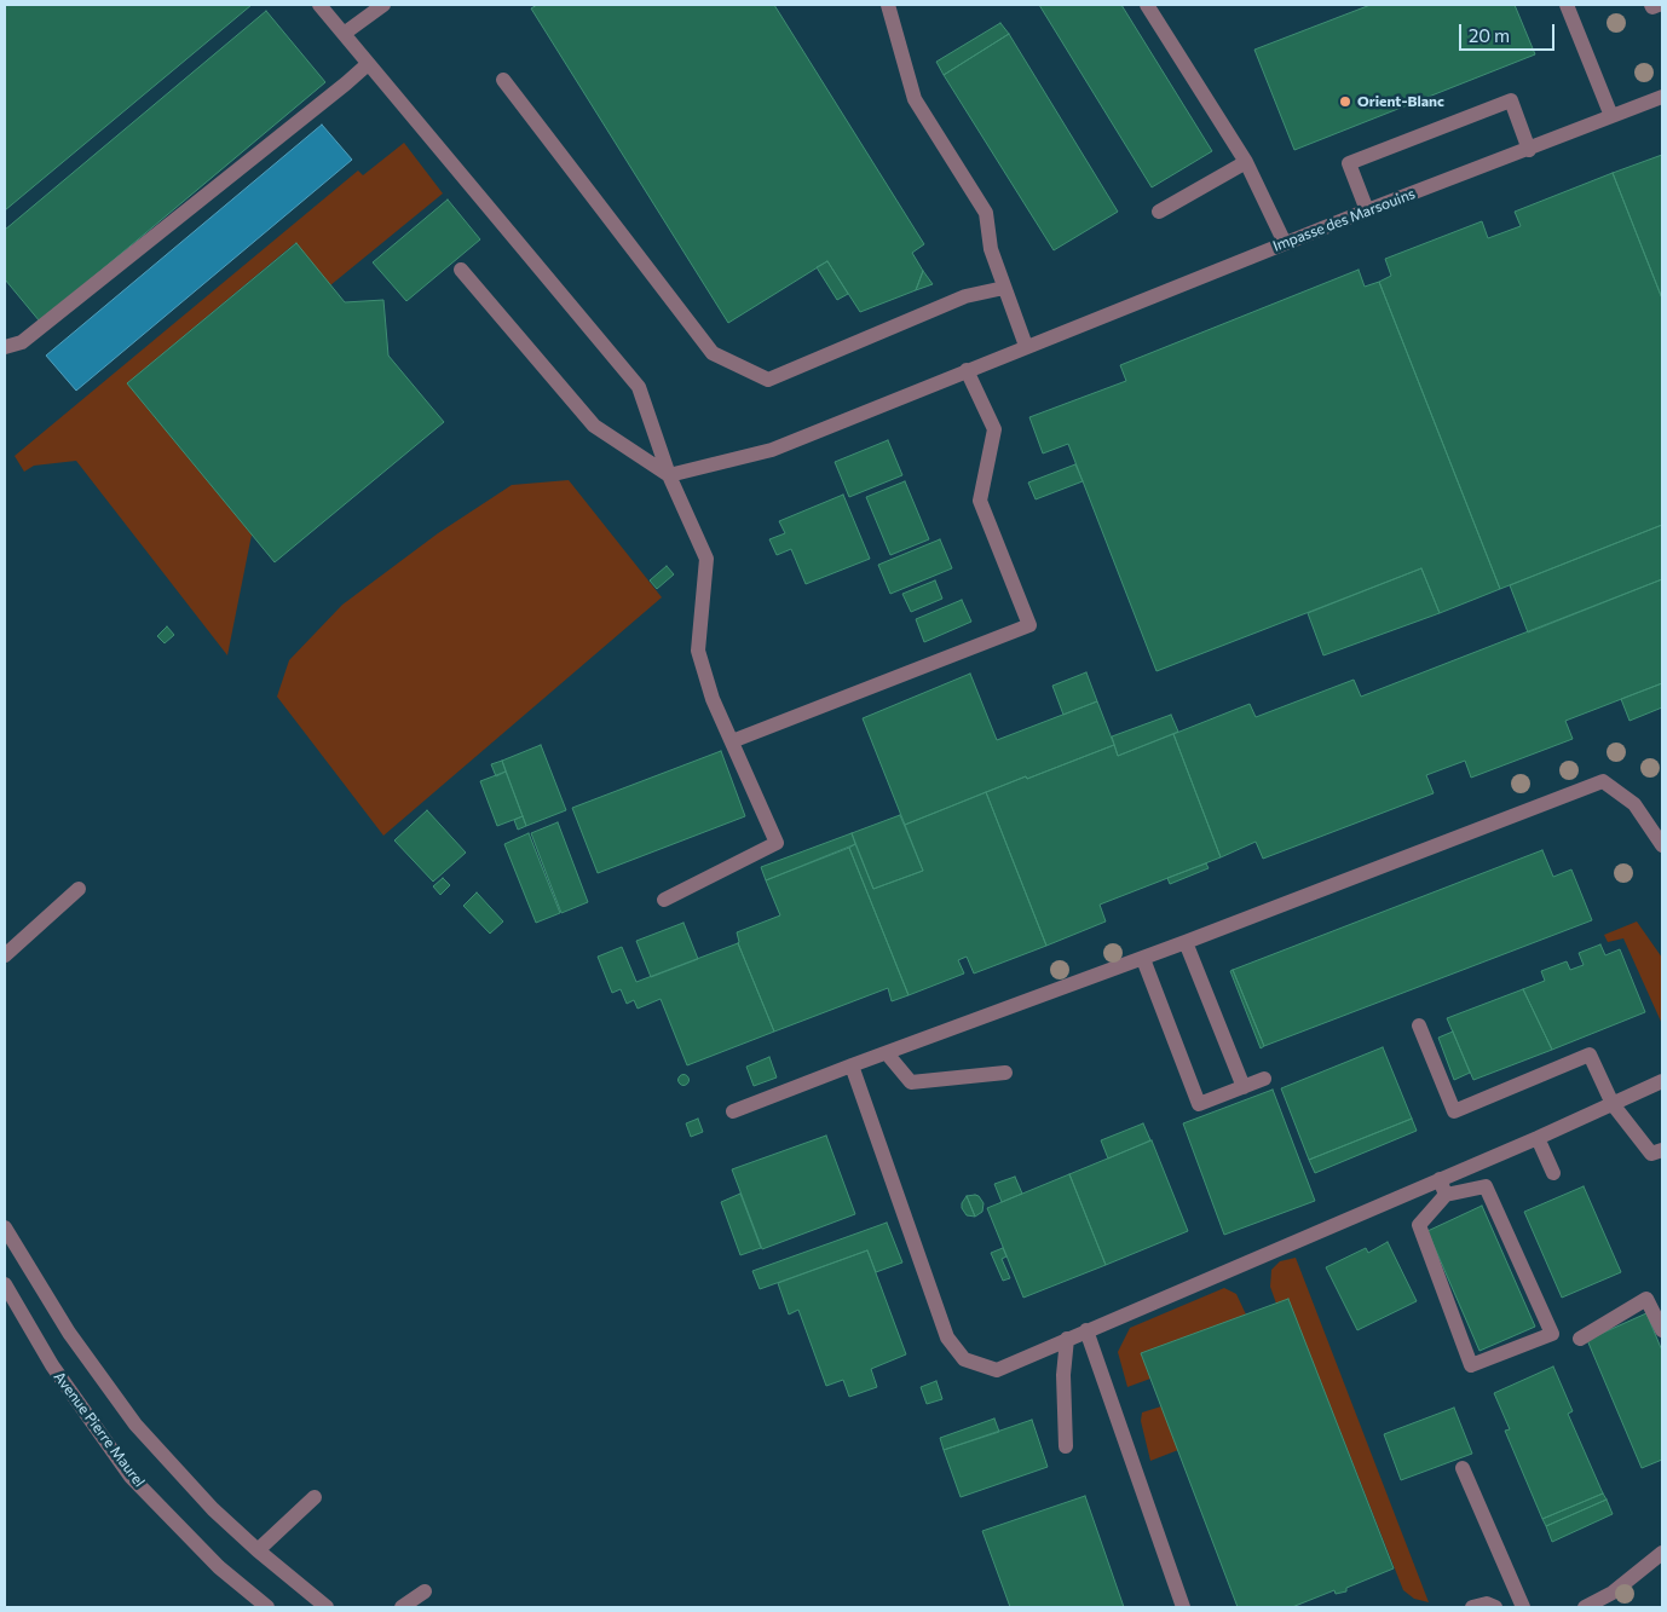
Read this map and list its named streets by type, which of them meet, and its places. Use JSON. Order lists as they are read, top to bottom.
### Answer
{
  "streets": {
    "street": ["Impasse des Marsouins", "Avenue Pierre Maurel"]
  },
  "places": ["Orient-Blanc"],
  "scale_bar": "20 m"
}
